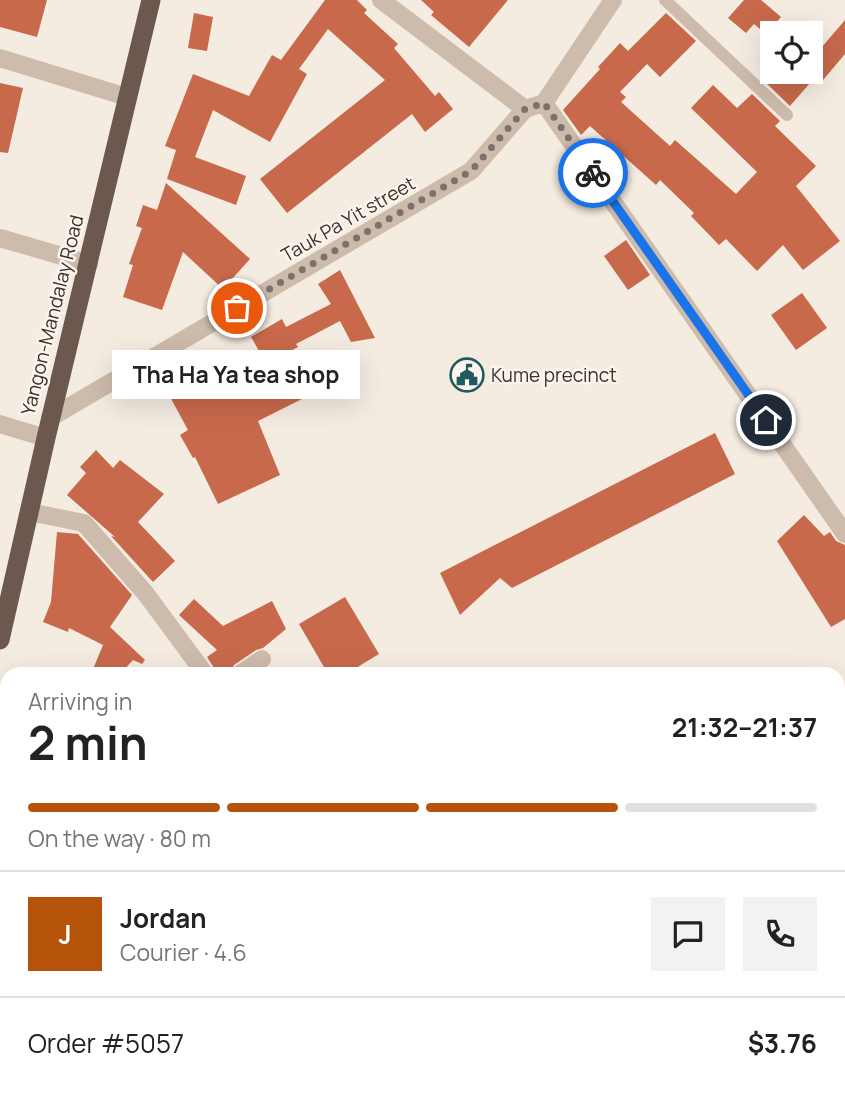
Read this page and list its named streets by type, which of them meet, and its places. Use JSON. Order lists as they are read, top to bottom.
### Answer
{
  "streets": {
    "highway": ["Yangon-Mandalay Road"],
    "street": ["Tauk Pa Yit street"]
  },
  "crossings": [
    ["Tauk Pa Yit street", "Yangon-Mandalay Road"]
  ],
  "places": {
    "other": ["Tha Ha Ya tea shop"],
    "public building": ["Kume precinct"]
  },
  "page": {
    "bubble": "Tha Ha Ya tea shop",
    "heading": ["2 min", "Arriving in", "21:32–21:37"],
    "panel": [
      "Jordan",
      "Courier · 4.6",
      "Order #5057",
      "$3.76"
    ],
    "bar": "On the way · 80 m",
    "round": "J"
  }
}
